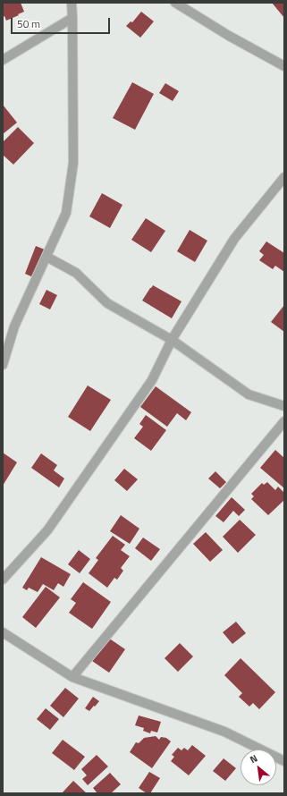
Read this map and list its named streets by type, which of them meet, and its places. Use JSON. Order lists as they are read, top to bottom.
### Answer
{
  "scale_bar": "50 m",
  "north": "top left"
}
